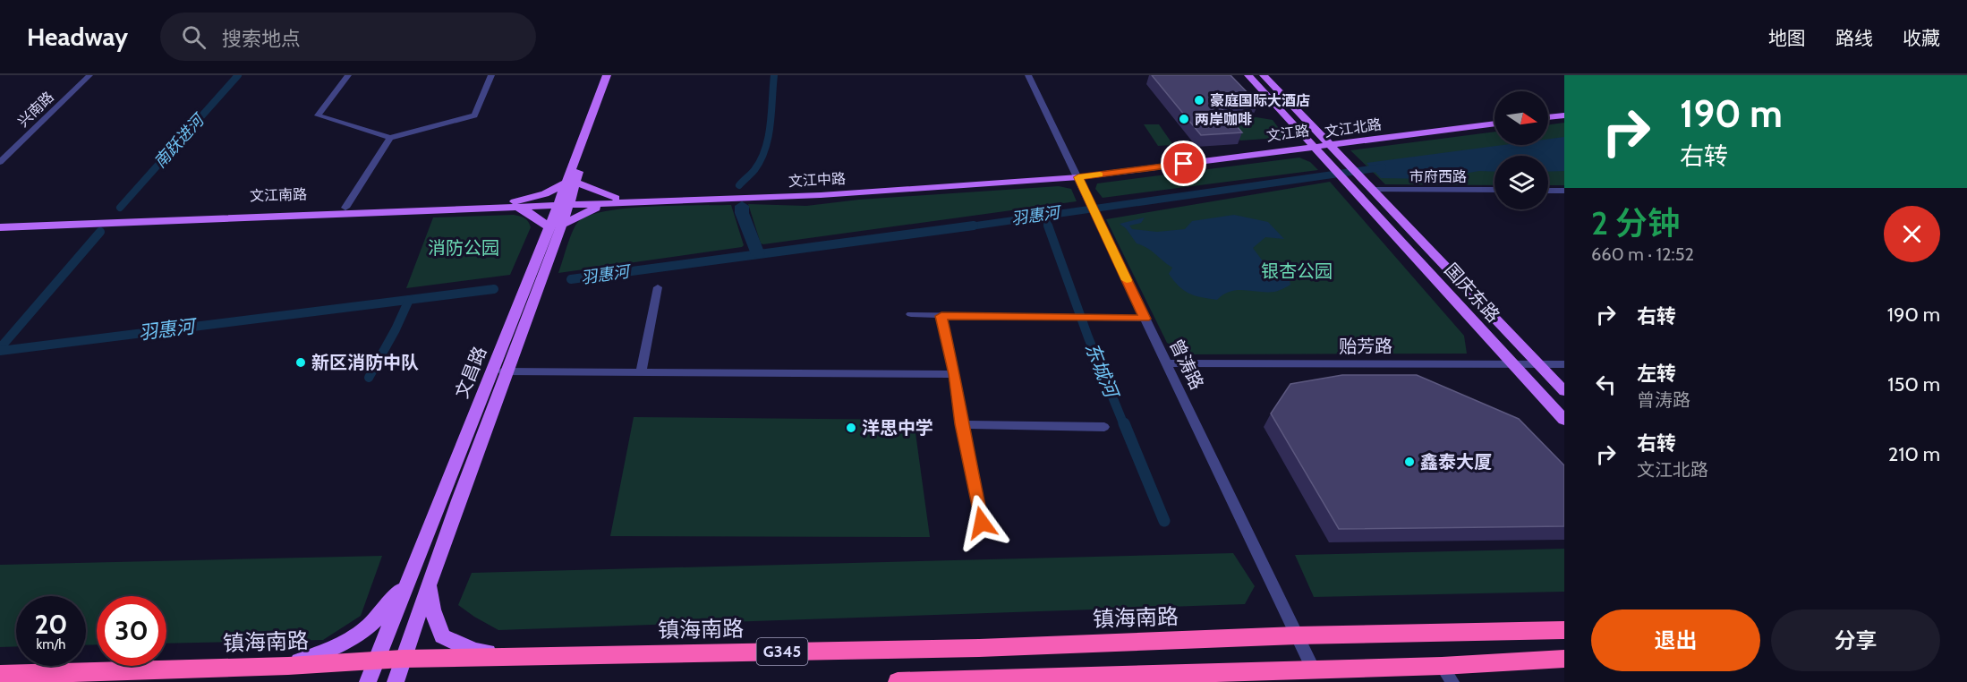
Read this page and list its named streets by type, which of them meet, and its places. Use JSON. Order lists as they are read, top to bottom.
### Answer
{
  "streets": {
    "highway": ["镇海南路", "G345"],
    "main road": [
      "文江北路",
      "文江路",
      "文江中路",
      "文江南路",
      "国庆东路",
      "文昌路"
    ],
    "street": [
      "兴南路",
      "市府西路",
      "贻芳路",
      "曾涛路"
    ]
  },
  "crossings": [
    ["文江北路", "文江路"],
    ["文江北路", "文江中路"],
    ["文江北路", "国庆东路"],
    ["文江北路", "曾涛路"],
    ["文江路", "国庆东路"],
    ["市府西路", "国庆东路"],
    ["文江中路", "文江南路"],
    ["文江中路", "曾涛路"],
    ["文江中路", "文昌路"],
    ["文江南路", "文昌路"],
    ["国庆东路", "贻芳路"],
    ["贻芳路", "曾涛路"],
    ["曾涛路", "镇海南路"],
    ["文昌路", "镇海南路"]
  ],
  "water": ["南跃进河", "羽惠河", "东城河"],
  "parks": ["消防公园", "银杏公园"],
  "places": [
    "豪庭国际大酒店",
    "两岸咖啡",
    "新区消防中队",
    "洋思中学",
    "鑫泰大厦"
  ],
  "north": "right",
  "page": {
    "header": "Headway",
    "search": "搜索地点",
    "nav": ["地图", "路线", "收藏"],
    "turn": ["190 m", "右转"],
    "heading": ["2 分钟", "660 m · 12:52"],
    "list": [
      {
        "name": "右转",
        "value": "190 m"
      },
      {
        "name": "左转",
        "note": "曾涛路",
        "value": "150 m"
      },
      {
        "name": "右转",
        "note": "文江北路",
        "value": "210 m"
      }
    ],
    "speed": "20 km/h",
    "limit": "30",
    "buttons": ["退出", "分享"]
  }
}
